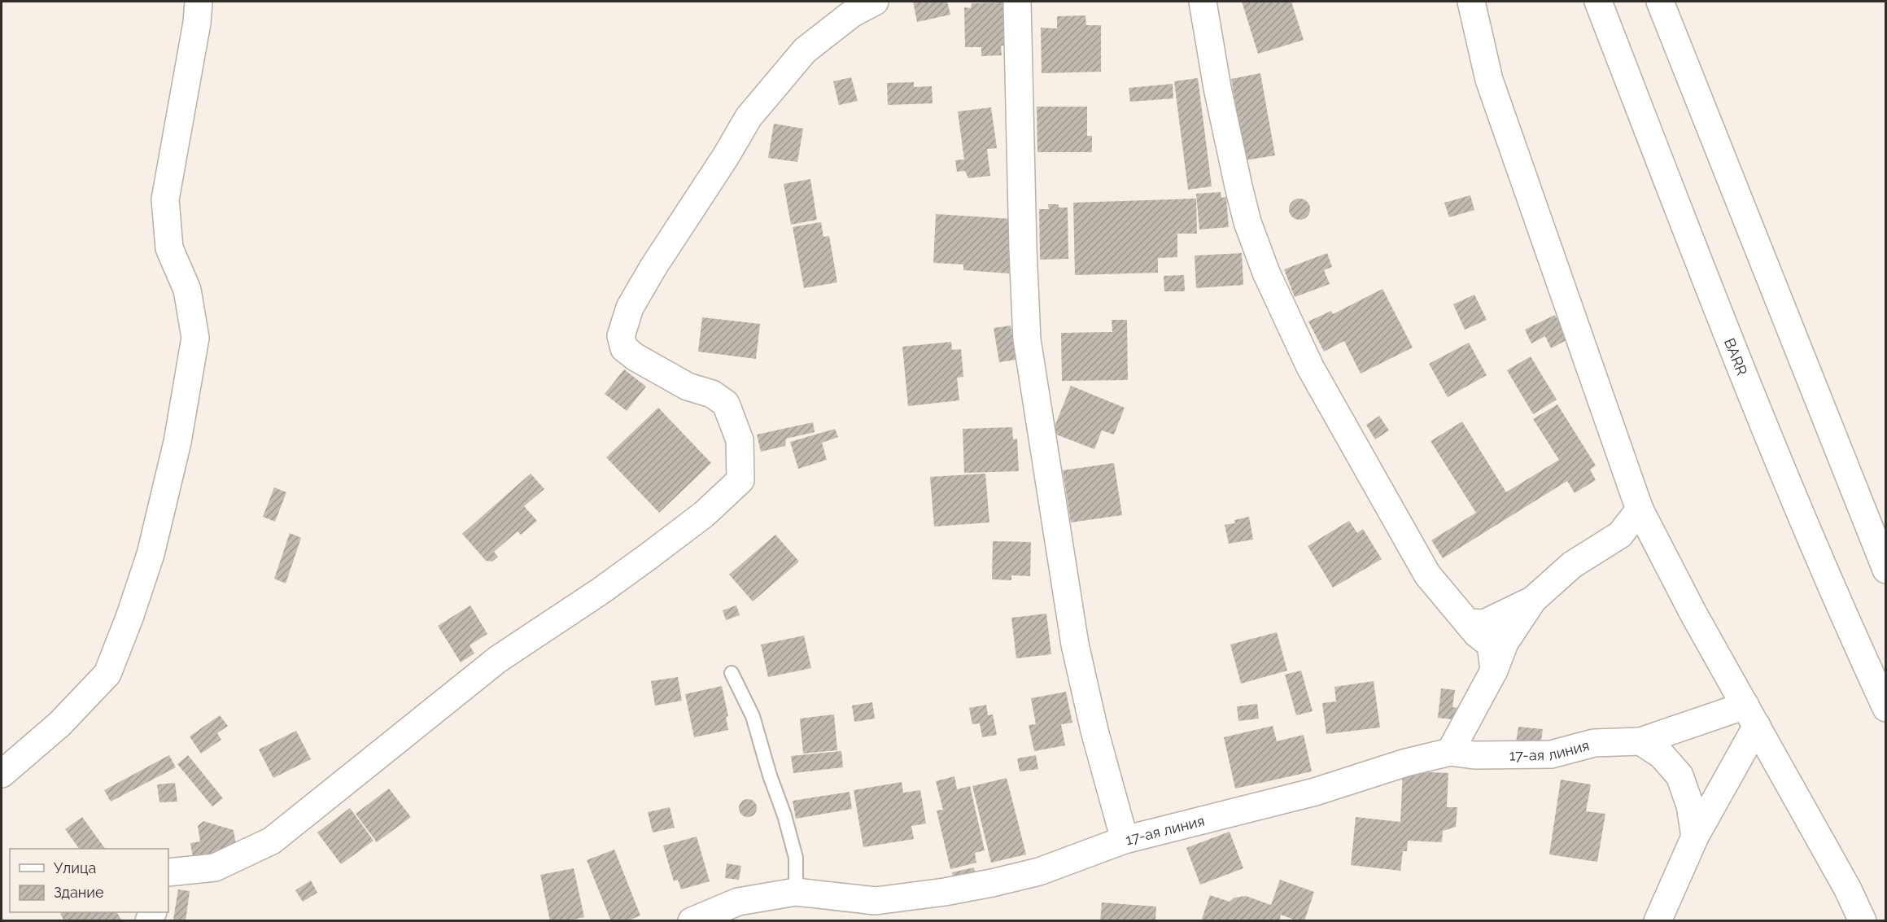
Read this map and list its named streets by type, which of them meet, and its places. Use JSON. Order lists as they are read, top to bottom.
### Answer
{
  "streets": {
    "main road": ["BARR", "17-ая линия"]
  },
  "legend": ["Улица", "Здание"]
}
